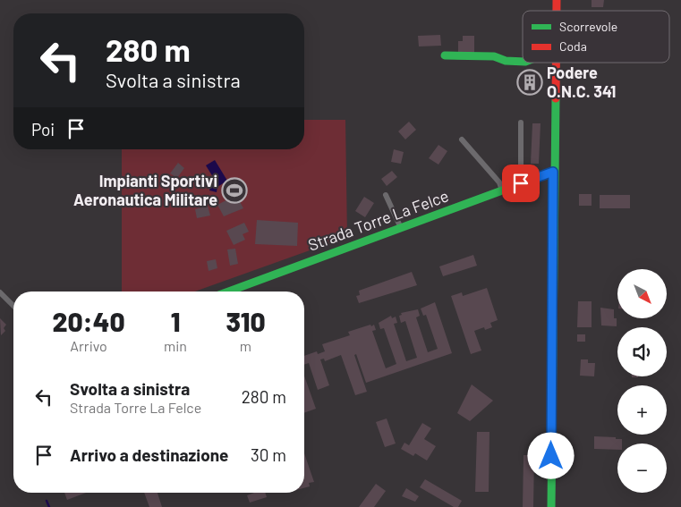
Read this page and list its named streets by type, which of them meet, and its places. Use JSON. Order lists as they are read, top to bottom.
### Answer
{
  "streets": {
    "street": ["Strada Torre La Felce"]
  },
  "places": {
    "building": ["Podere O.N.C. 341"],
    "sports": ["Impianti Sportivi Aeronautica Militare"]
  },
  "legend": ["Scorrevole", "Coda"],
  "north": "bottom right",
  "page": {
    "turn": ["280 m", "Svolta a sinistra"],
    "then": "Poi",
    "map_buttons": ["+", "−"],
    "eta": [
      "20:40",
      "Arrivo",
      "1",
      "min",
      "310",
      "m"
    ],
    "list": [
      {
        "name": "Svolta a sinistra",
        "note": "Strada Torre La Felce",
        "value": "280 m"
      },
      {
        "name": "Arrivo a destinazione",
        "value": "30 m"
      }
    ]
  }
}
